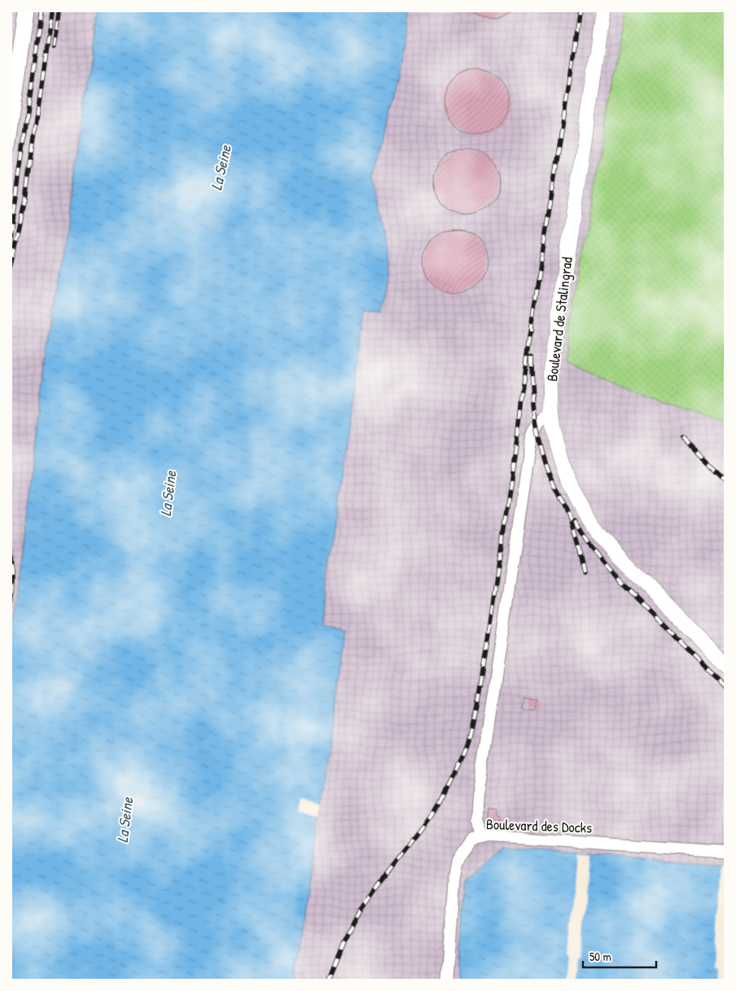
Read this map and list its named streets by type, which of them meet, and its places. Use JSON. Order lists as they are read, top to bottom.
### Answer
{
  "streets": {
    "street": ["Boulevard de Stalingrad", "Boulevard des Docks"]
  },
  "water": ["La Seine"],
  "scale_bar": "50 m"
}
